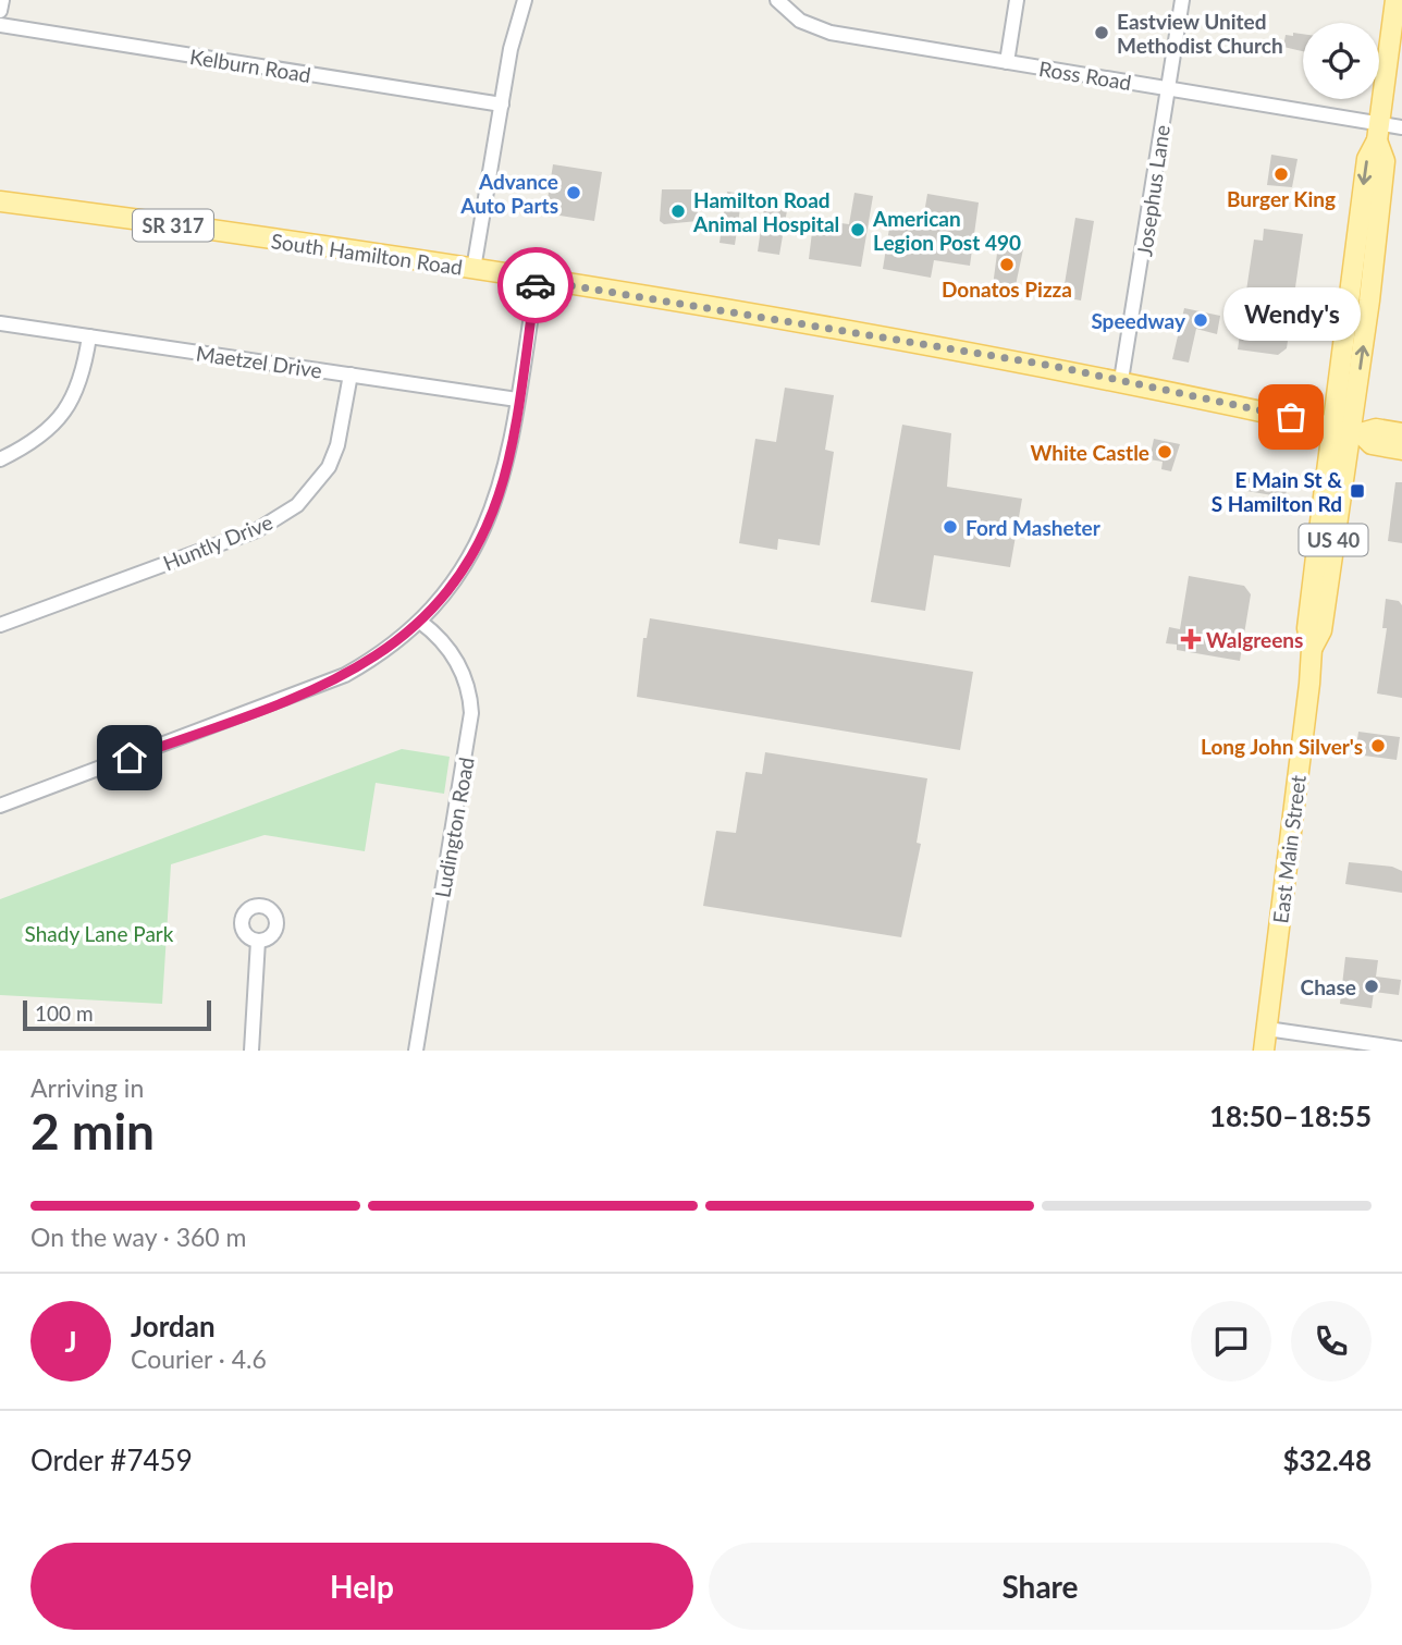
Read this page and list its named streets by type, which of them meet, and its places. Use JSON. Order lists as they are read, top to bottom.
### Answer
{
  "streets": {
    "main road": [
      "SR 317",
      "South Hamilton Road",
      "US 40",
      "East Main Street"
    ],
    "street": [
      "Kelburn Road",
      "Ross Road",
      "Josephus Lane",
      "Maetzel Drive",
      "Huntly Drive",
      "Ludington Road"
    ]
  },
  "crossings": [
    ["Ross Road", "Josephus Lane"],
    ["Ross Road", "East Main Street"],
    ["Josephus Lane", "South Hamilton Road"],
    ["South Hamilton Road", "East Main Street"],
    ["Maetzel Drive", "Huntly Drive"]
  ],
  "parks": ["Shady Lane Park"],
  "places": {
    "other": [
      "Eastview United Methodist Church",
      "Burger King",
      "Advance Auto Parts",
      "Hamilton Road Animal Hospital",
      "American Legion Post 490",
      "Donatos Pizza",
      "Speedway",
      "Wendy's",
      "White Castle",
      "Ford Masheter",
      "Long John Silver's",
      "Chase"
    ],
    "transit": ["E Main St & S Hamilton Rd"],
    "health": ["Walgreens"]
  },
  "scale_bar": "100 m",
  "page": {
    "bubble": "Wendy's",
    "scale": "100 m",
    "heading": ["2 min", "Arriving in", "18:50–18:55"],
    "panel": [
      "Jordan",
      "Courier · 4.6",
      "Order #7459",
      "$32.48"
    ],
    "bar": "On the way · 360 m",
    "round": "J",
    "buttons": ["Help", "Share"]
  }
}
